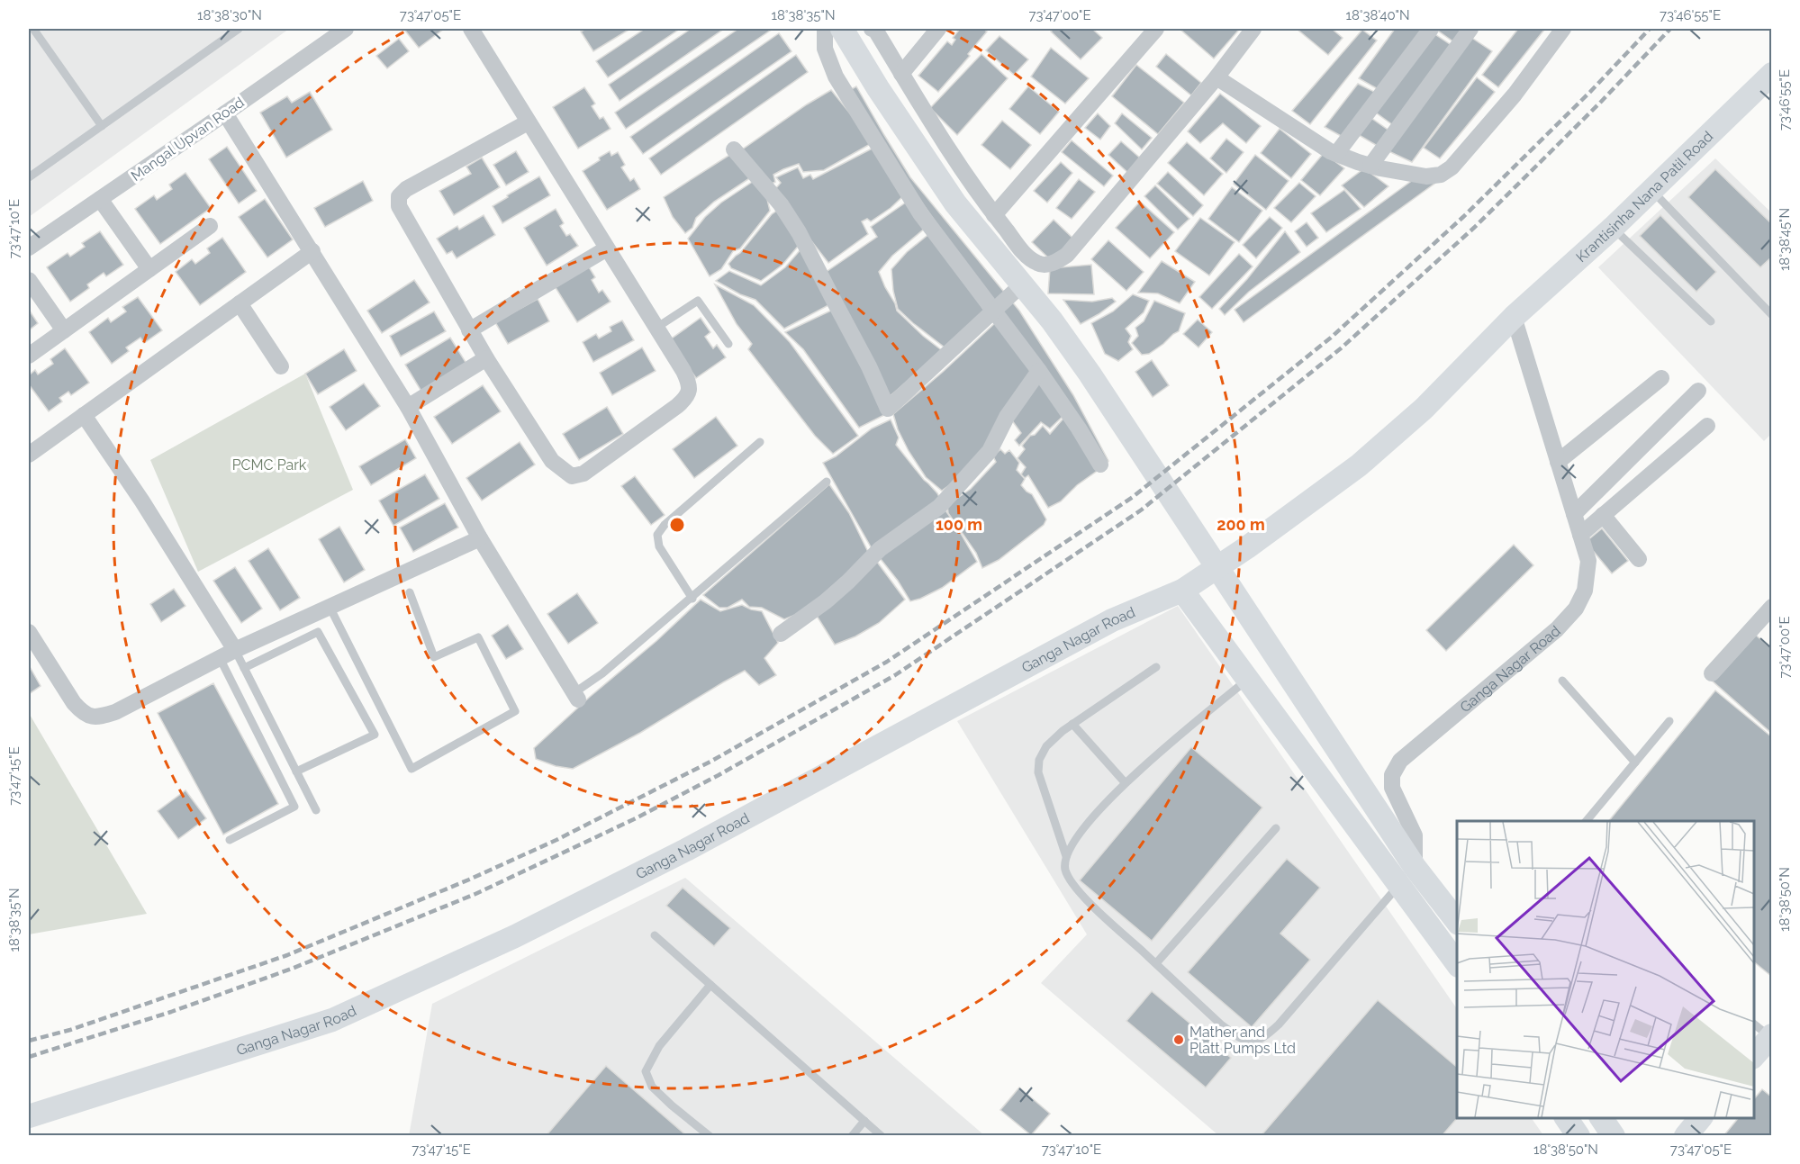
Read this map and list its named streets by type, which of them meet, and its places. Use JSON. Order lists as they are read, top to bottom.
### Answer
{
  "streets": {
    "main road": ["Krantisinha Nana Patil Road", "Ganga Nagar Road"],
    "street": ["Mangal Upvan Road"]
  },
  "crossings": [
    ["Krantisinha Nana Patil Road", "Ganga Nagar Road"]
  ],
  "parks": ["PCMC Park"],
  "places": ["Mather and Platt Pumps Ltd"],
  "coordinates": [
    "18°38'30\"N",
    "73°47'05\"E",
    "18°38'35\"N",
    "73°47'00\"E",
    "18°38'40\"N",
    "73°46'55\"E",
    "73°47'10\"E",
    "18°38'45\"N",
    "73°47'15\"E",
    "18°38'50\"N"
  ],
  "rings": ["100 m", "200 m"]
}
